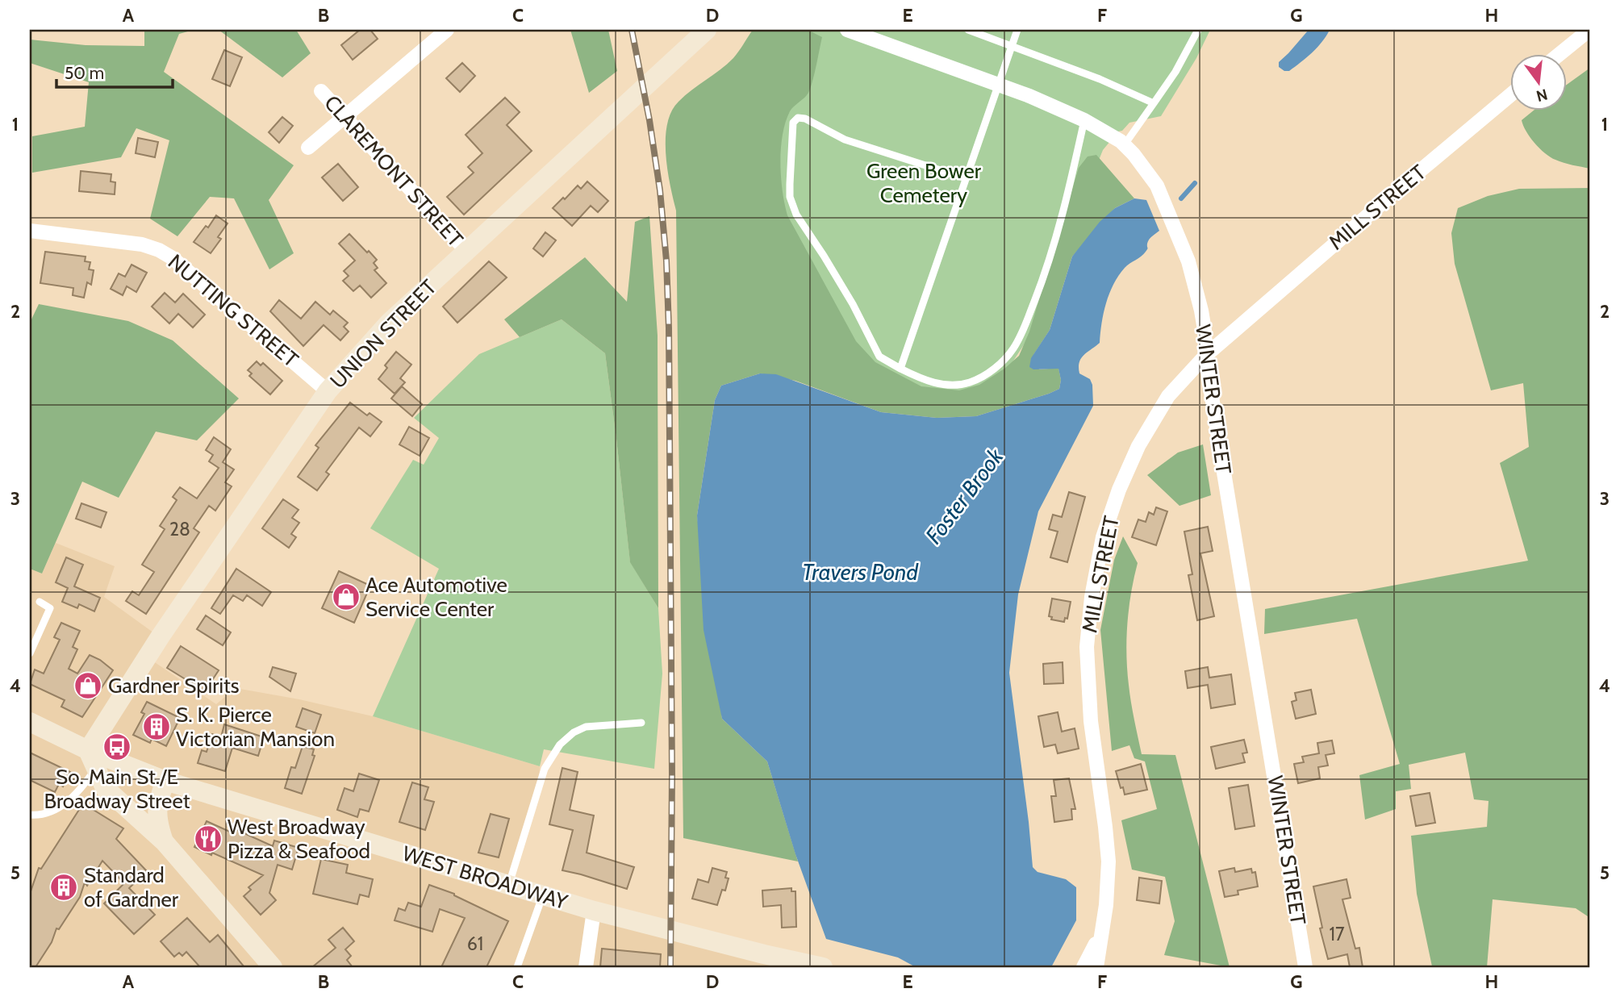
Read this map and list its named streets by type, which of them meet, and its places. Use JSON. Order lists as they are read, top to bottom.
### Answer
{
  "streets": {
    "street": [
      "CLAREMONT STREET",
      "MILL STREET",
      "NUTTING STREET",
      "UNION STREET",
      "WINTER STREET",
      "WEST BROADWAY"
    ]
  },
  "crossings": [
    ["CLAREMONT STREET", "UNION STREET"],
    ["MILL STREET", "WINTER STREET"],
    ["NUTTING STREET", "UNION STREET"],
    ["UNION STREET", "WEST BROADWAY"]
  ],
  "water": ["Foster Brook", "Travers Pond"],
  "parks": ["Green Bower Cemetery"],
  "places": {
    "shop": ["Ace Automotive Service Center", "Gardner Spirits"],
    "building": ["S. K. Pierce Victorian Mansion", "Standard of Gardner"],
    "bus stop": ["So. Main St./E Broadway Street"],
    "restaurant": ["West Broadway Pizza & Seafood"]
  },
  "house_numbers": ["28", "17", "61"],
  "scale_bar": "50 m",
  "north": "bottom",
  "grid": {
    "columns": [
      "A",
      "B",
      "C",
      "D",
      "E",
      "F",
      "G",
      "H"
    ],
    "rows": [
      "1",
      "2",
      "3",
      "4",
      "5"
    ]
  }
}
